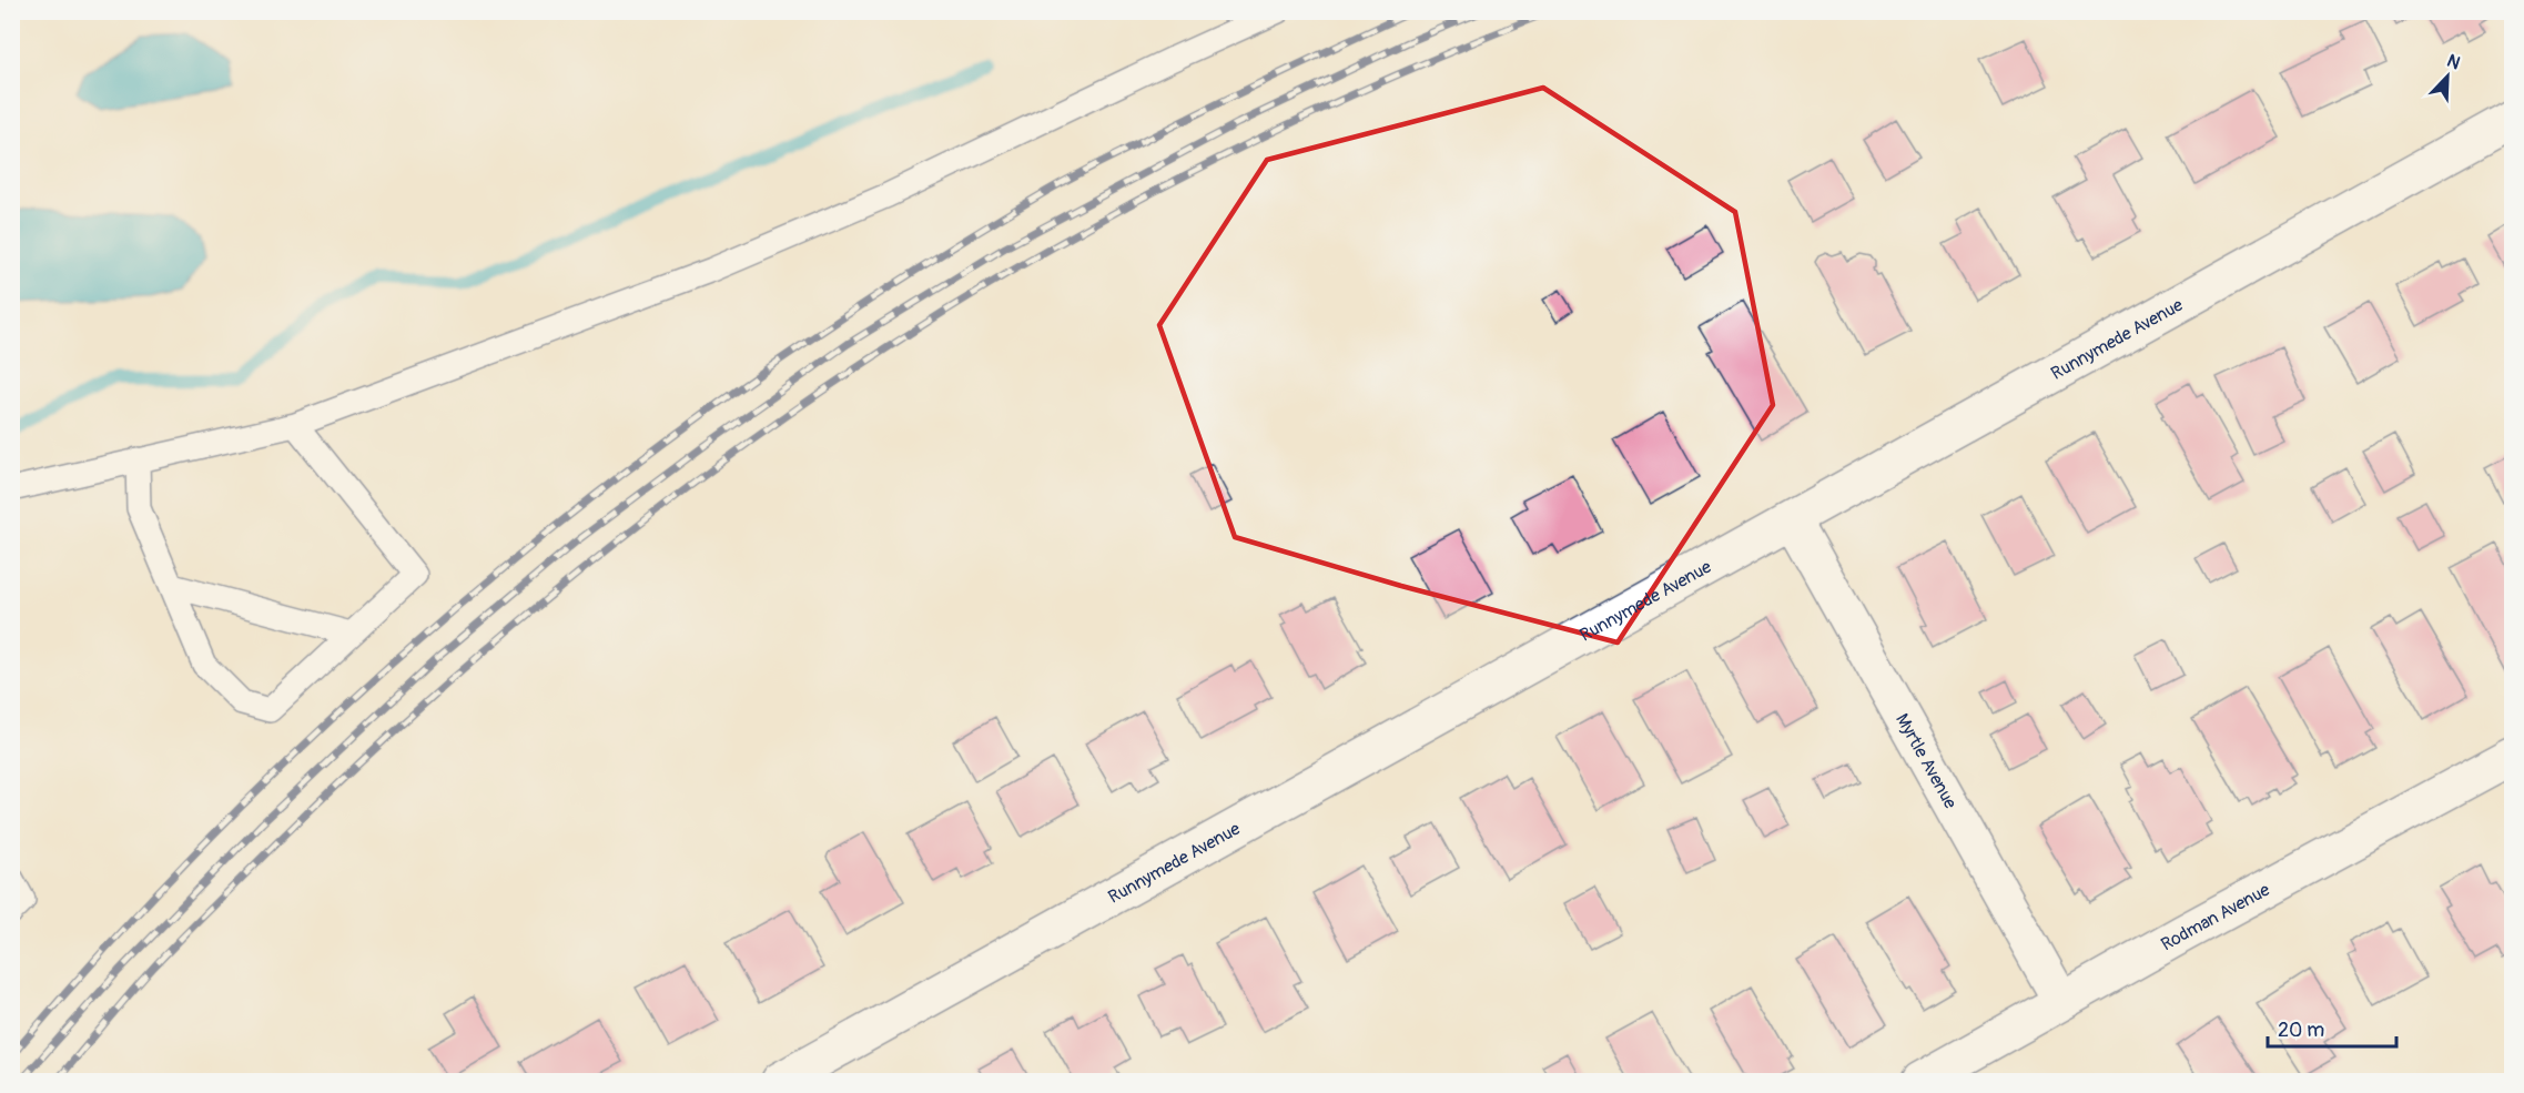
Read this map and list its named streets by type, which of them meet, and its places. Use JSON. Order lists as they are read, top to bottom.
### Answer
{
  "streets": {
    "street": ["Runnymede Avenue", "Myrtle Avenue", "Rodman Avenue"]
  },
  "crossings": [
    ["Runnymede Avenue", "Myrtle Avenue"],
    ["Myrtle Avenue", "Rodman Avenue"]
  ],
  "scale_bar": "20 m",
  "north": "top right"
}
